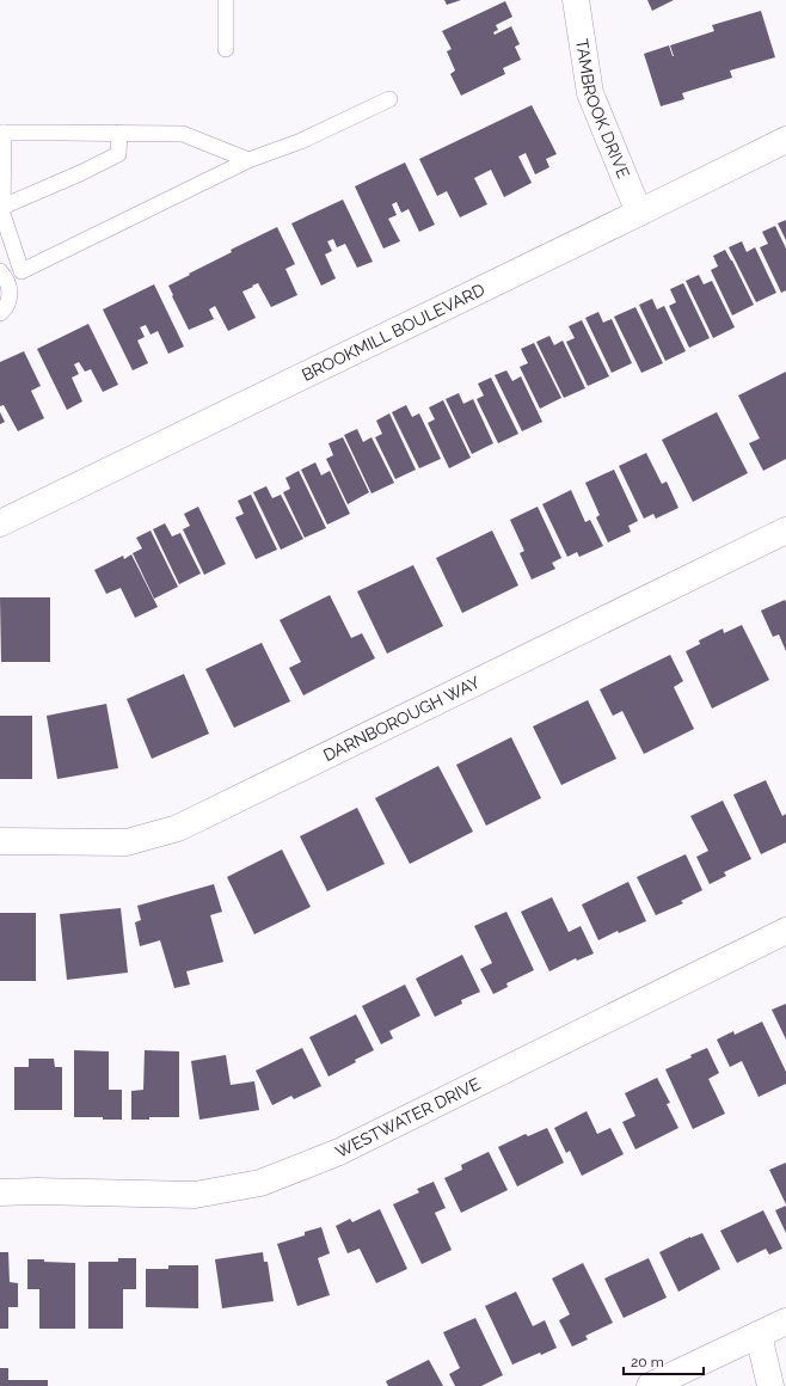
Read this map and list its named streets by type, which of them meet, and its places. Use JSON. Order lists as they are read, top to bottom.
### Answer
{
  "streets": {
    "street": [
      "TAMBROOK DRIVE",
      "BROOKMILL BOULEVARD",
      "DARNBOROUGH WAY",
      "WESTWATER DRIVE"
    ]
  },
  "crossings": [
    ["TAMBROOK DRIVE", "BROOKMILL BOULEVARD"]
  ],
  "scale_bar": "20 m"
}
